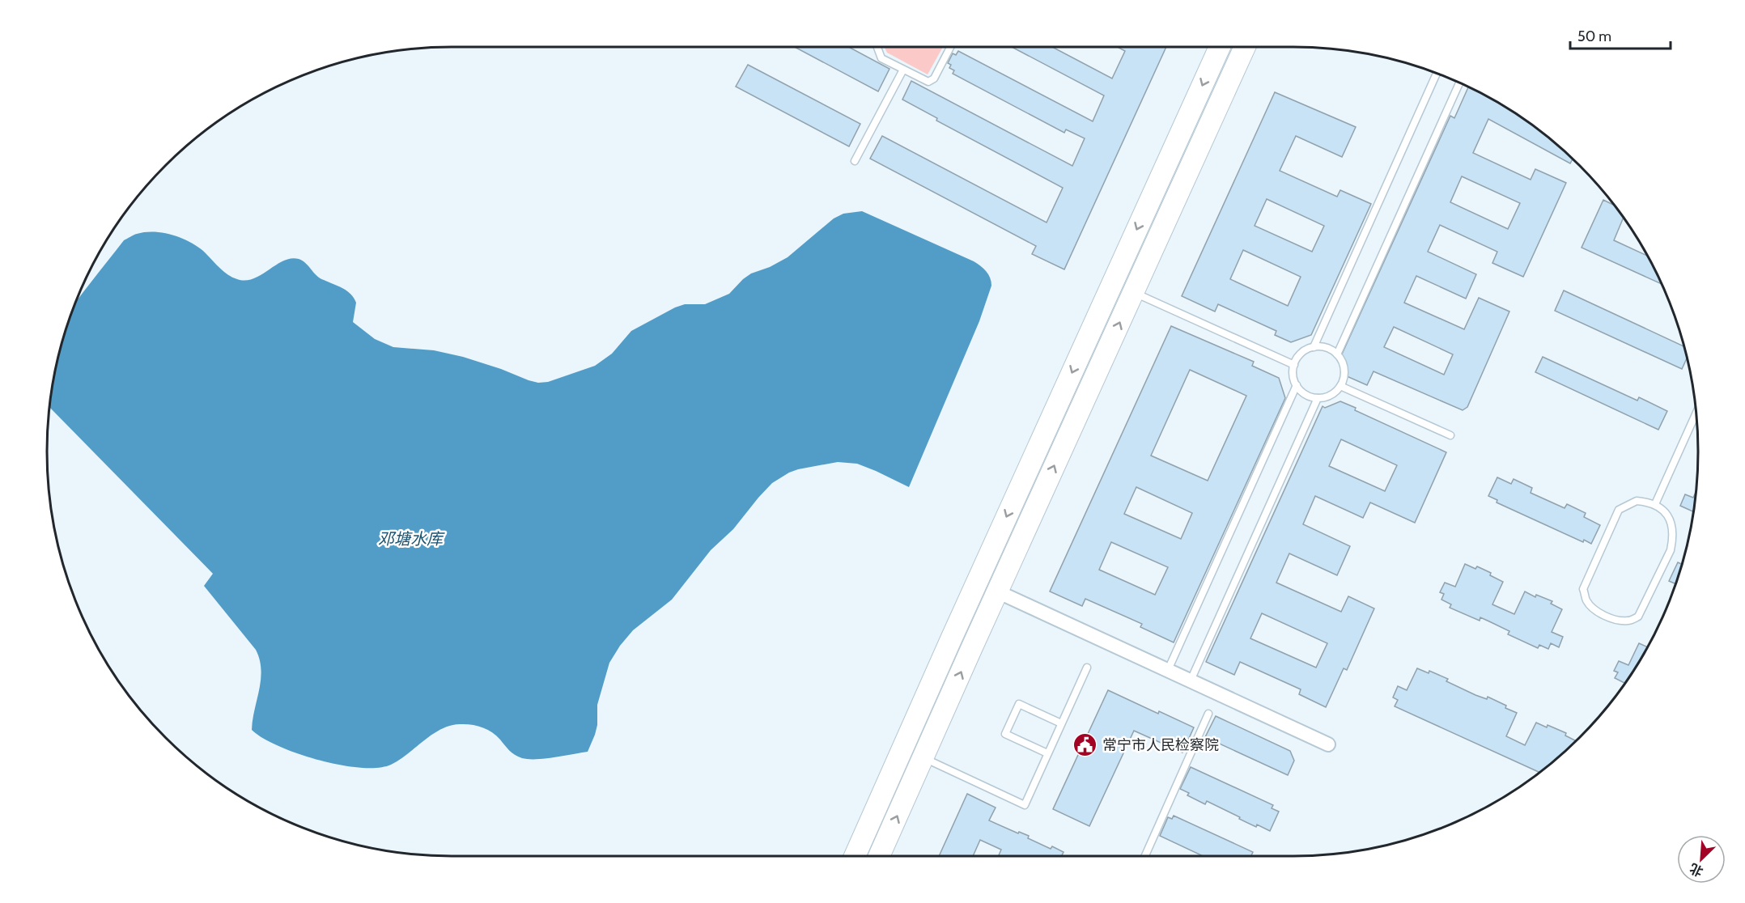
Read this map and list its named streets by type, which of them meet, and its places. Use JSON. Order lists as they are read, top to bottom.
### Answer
{
  "water": ["邓塘水库"],
  "places": {
    "public building": ["常宁市人民检察院"]
  },
  "scale_bar": "50 m",
  "north": "bottom left"
}
